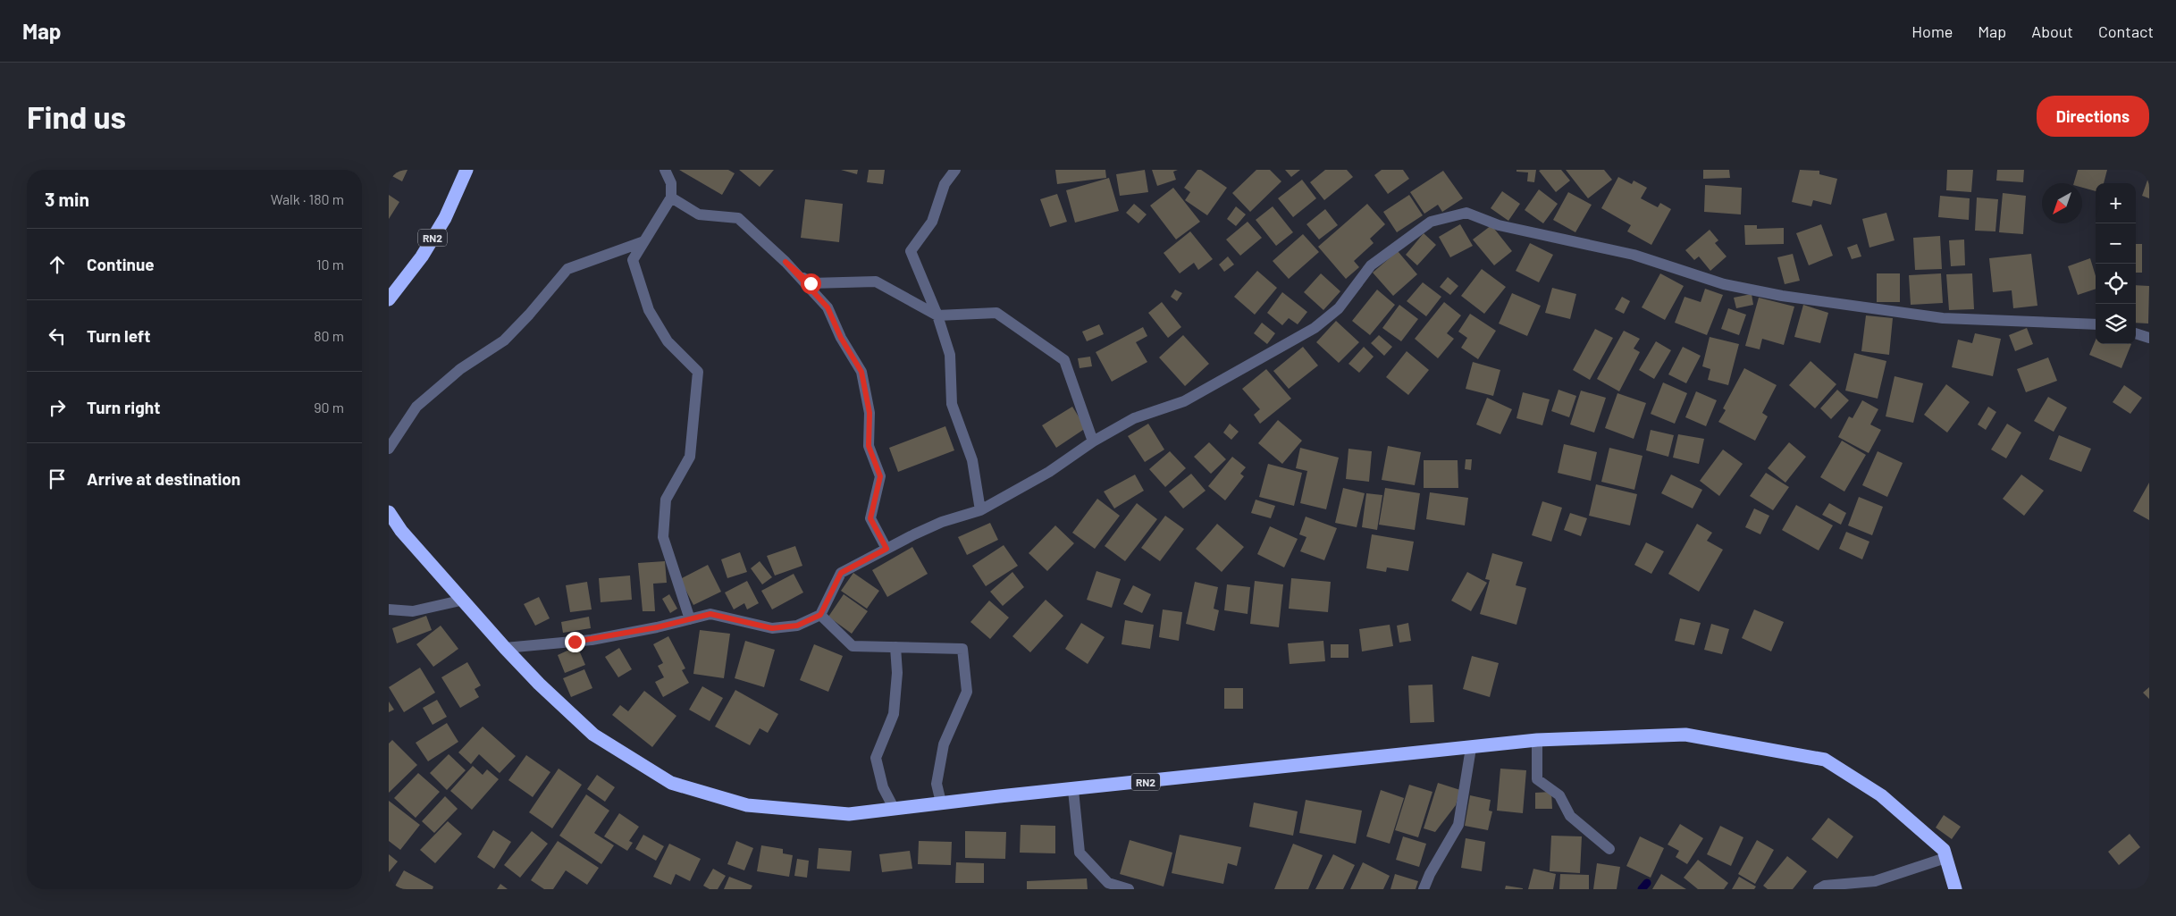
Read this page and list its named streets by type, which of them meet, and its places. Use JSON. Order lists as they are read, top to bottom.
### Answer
{
  "streets": {
    "highway": ["RN2"]
  },
  "north": "bottom left",
  "page": {
    "header": "Map",
    "nav": [
      "Home",
      "Map",
      "About",
      "Contact"
    ],
    "buttons": "Directions",
    "title": "Find us",
    "heading": ["3 min", "Walk · 180 m"],
    "map_buttons": ["+", "−"],
    "list": [
      ["Continue", "10 m"],
      ["Turn left", "80 m"],
      ["Turn right", "90 m"],
      "Arrive at destination"
    ]
  }
}
